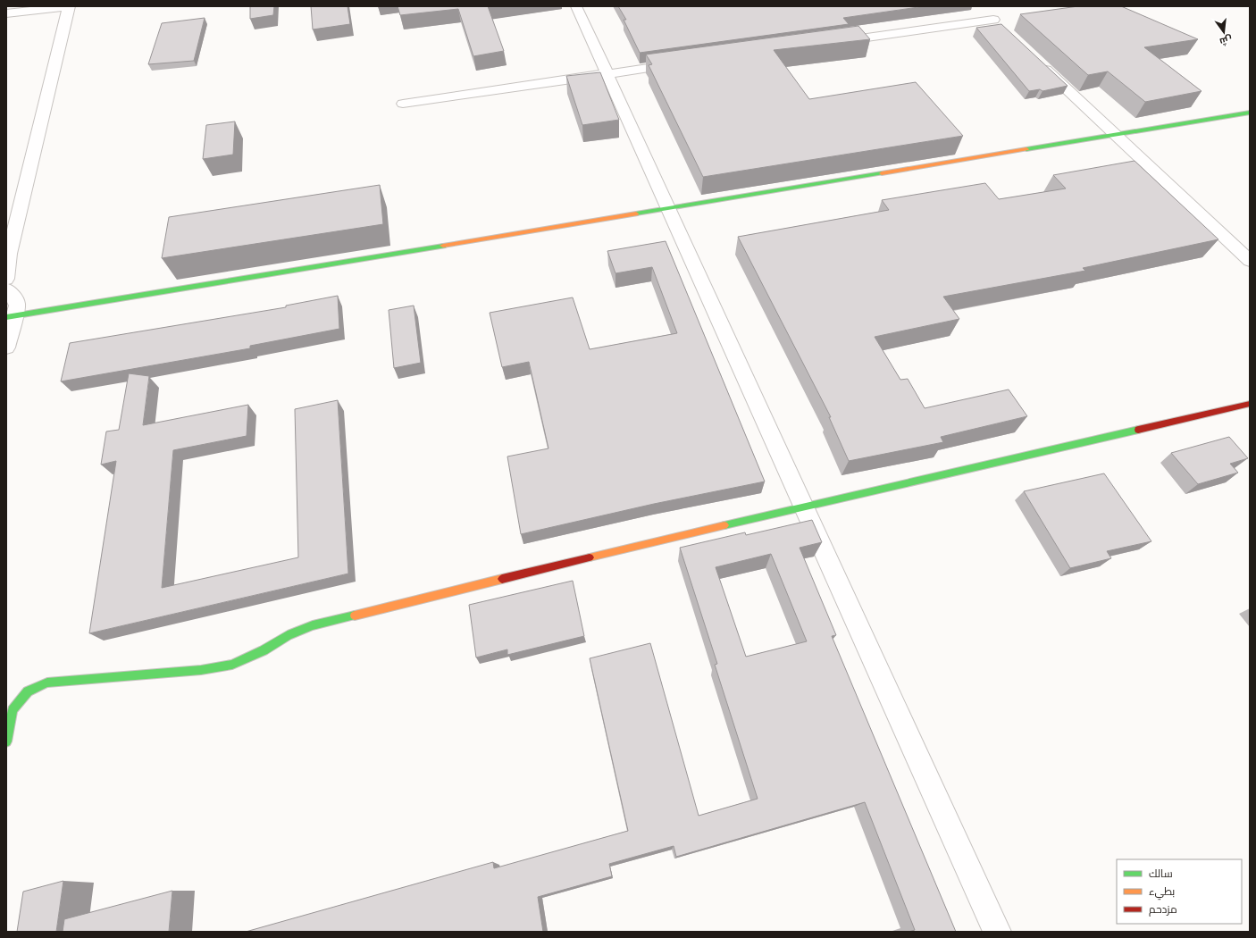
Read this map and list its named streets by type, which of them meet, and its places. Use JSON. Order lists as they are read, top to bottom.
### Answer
{
  "legend": ["سالك", "بطيء", "مزدحم"],
  "north": "bottom"
}
